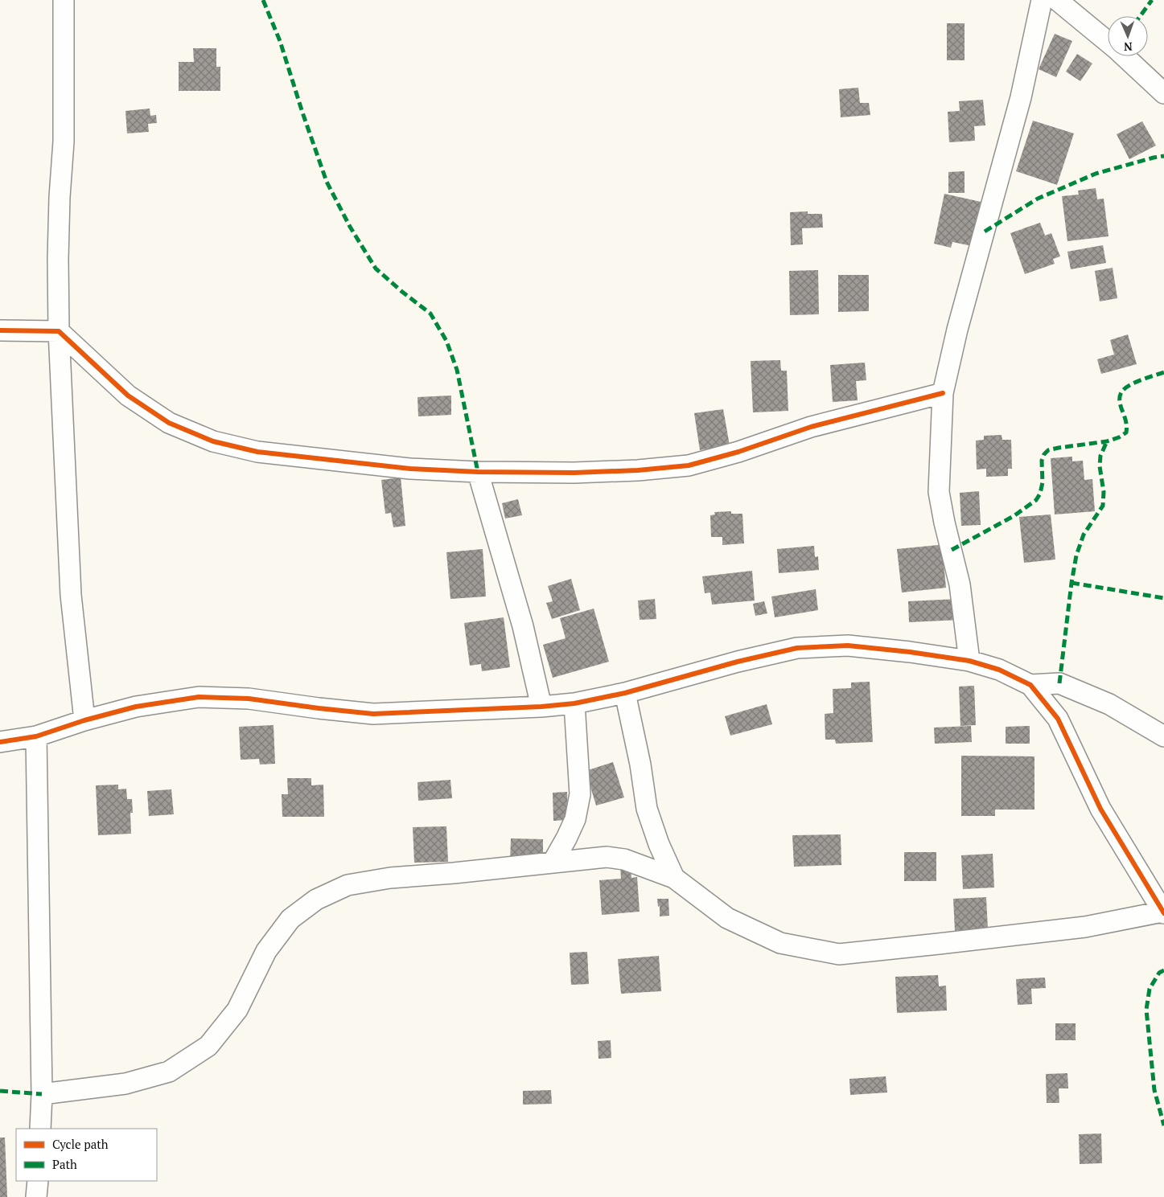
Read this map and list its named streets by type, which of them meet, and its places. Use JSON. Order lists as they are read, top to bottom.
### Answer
{
  "legend": ["Cycle path", "Path"],
  "north": "bottom"
}
